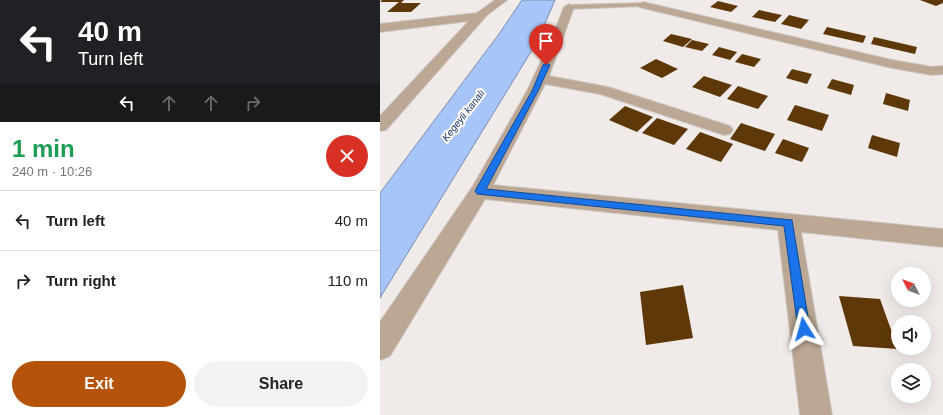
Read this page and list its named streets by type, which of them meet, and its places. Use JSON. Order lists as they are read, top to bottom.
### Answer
{
  "water": ["Kegeyli kanalı"],
  "north": "top left",
  "page": {
    "turn": ["40 m", "Turn left"],
    "heading": ["1 min", "240 m · 10:26"],
    "list": [
      {
        "name": "Turn left",
        "value": "40 m"
      },
      {
        "name": "Turn right",
        "value": "110 m"
      }
    ],
    "buttons": ["Exit", "Share"]
  }
}
